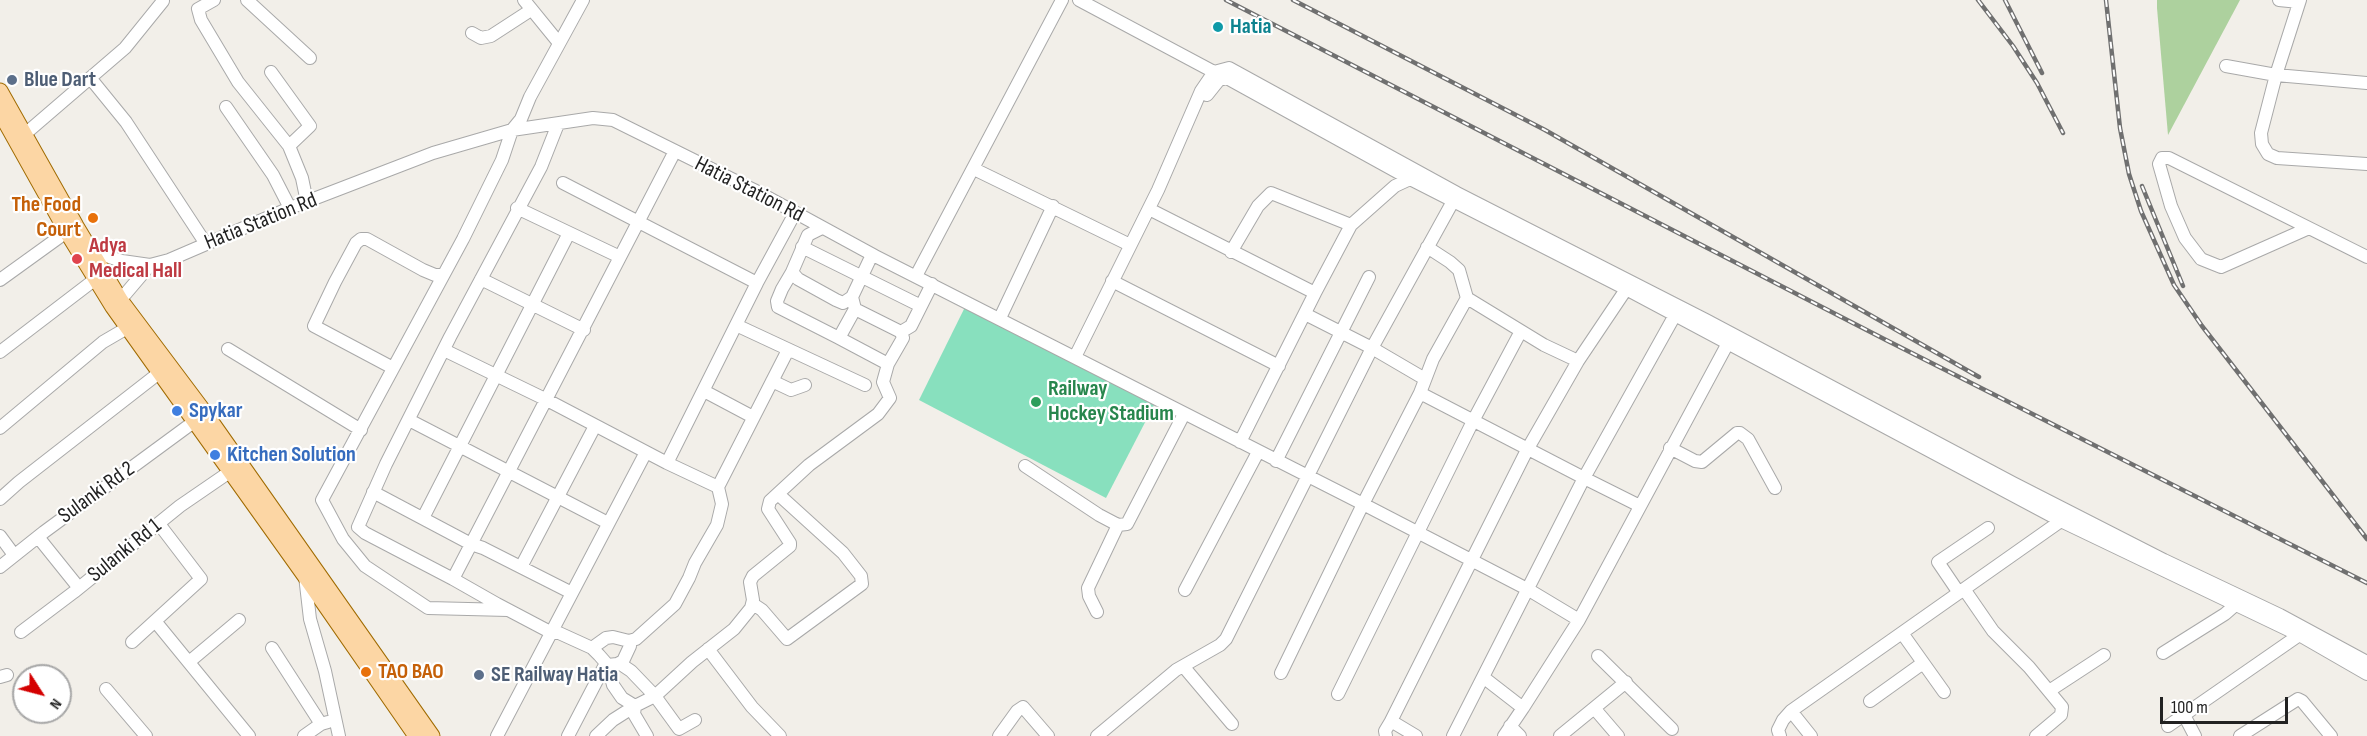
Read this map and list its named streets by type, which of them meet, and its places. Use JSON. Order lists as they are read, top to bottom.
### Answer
{
  "streets": {
    "street": ["Hatia Station Rd", "Sulanki Rd 2", "Sulanki Rd 1"]
  },
  "places": [
    "Hatia",
    "Blue Dart",
    "The Food Court",
    "Adya Medical Hall",
    "Railway Hockey Stadium",
    "Spykar",
    "Kitchen Solution",
    "TAO BAO",
    "SE Railway Hatia"
  ],
  "scale_bar": "100 m",
  "north": "bottom right"
}
